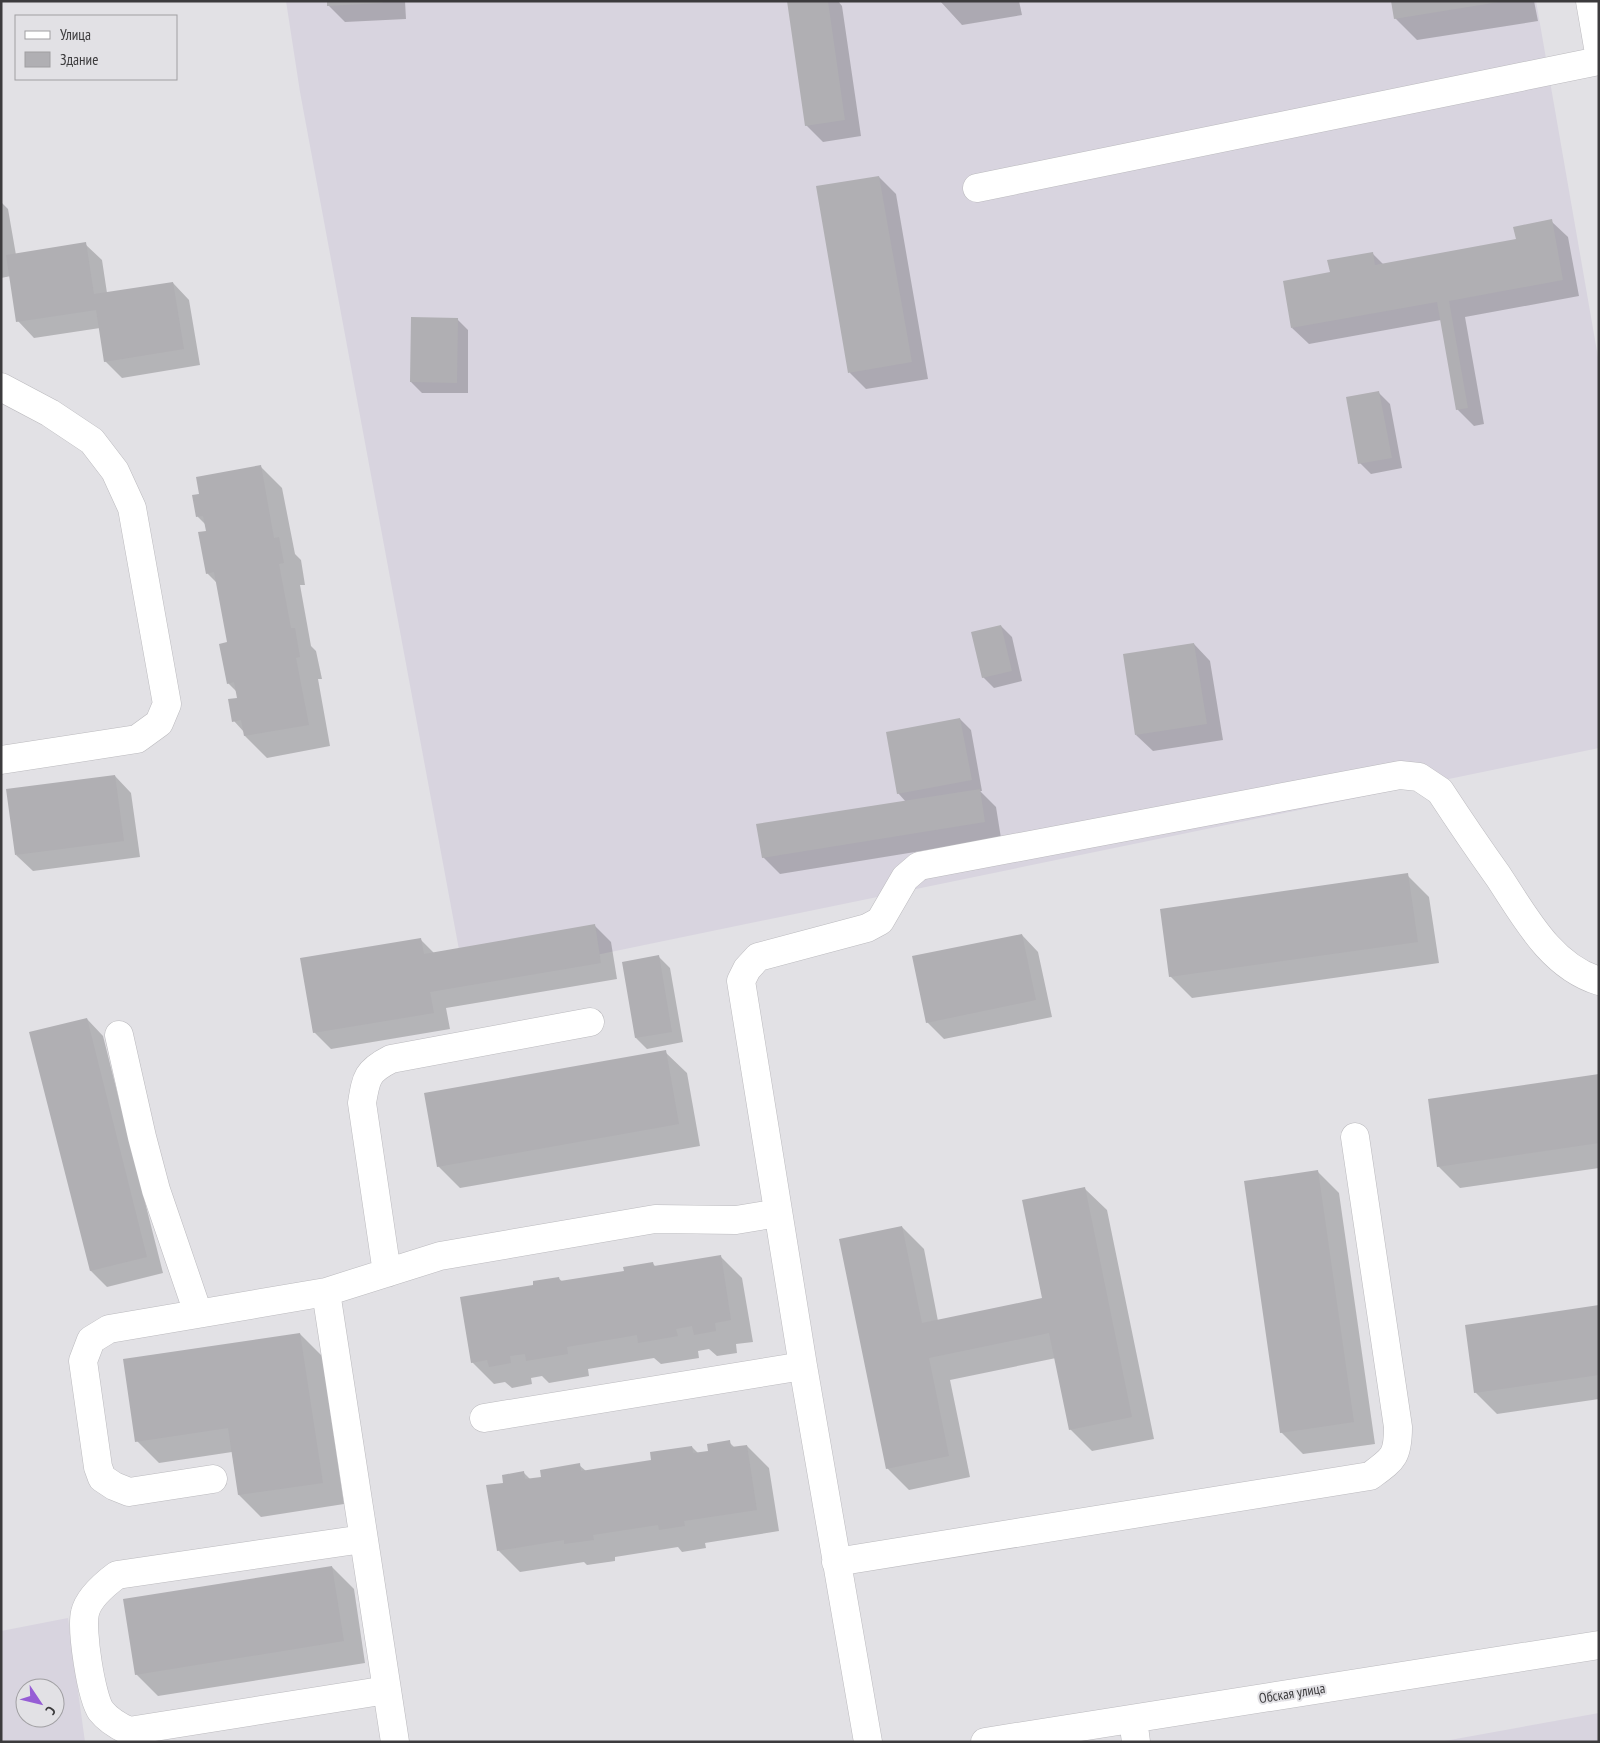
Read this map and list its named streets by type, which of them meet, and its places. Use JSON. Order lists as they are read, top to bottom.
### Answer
{
  "streets": {
    "street": ["Обская улица"]
  },
  "legend": ["Улица", "Здание"],
  "north": "bottom right"
}
